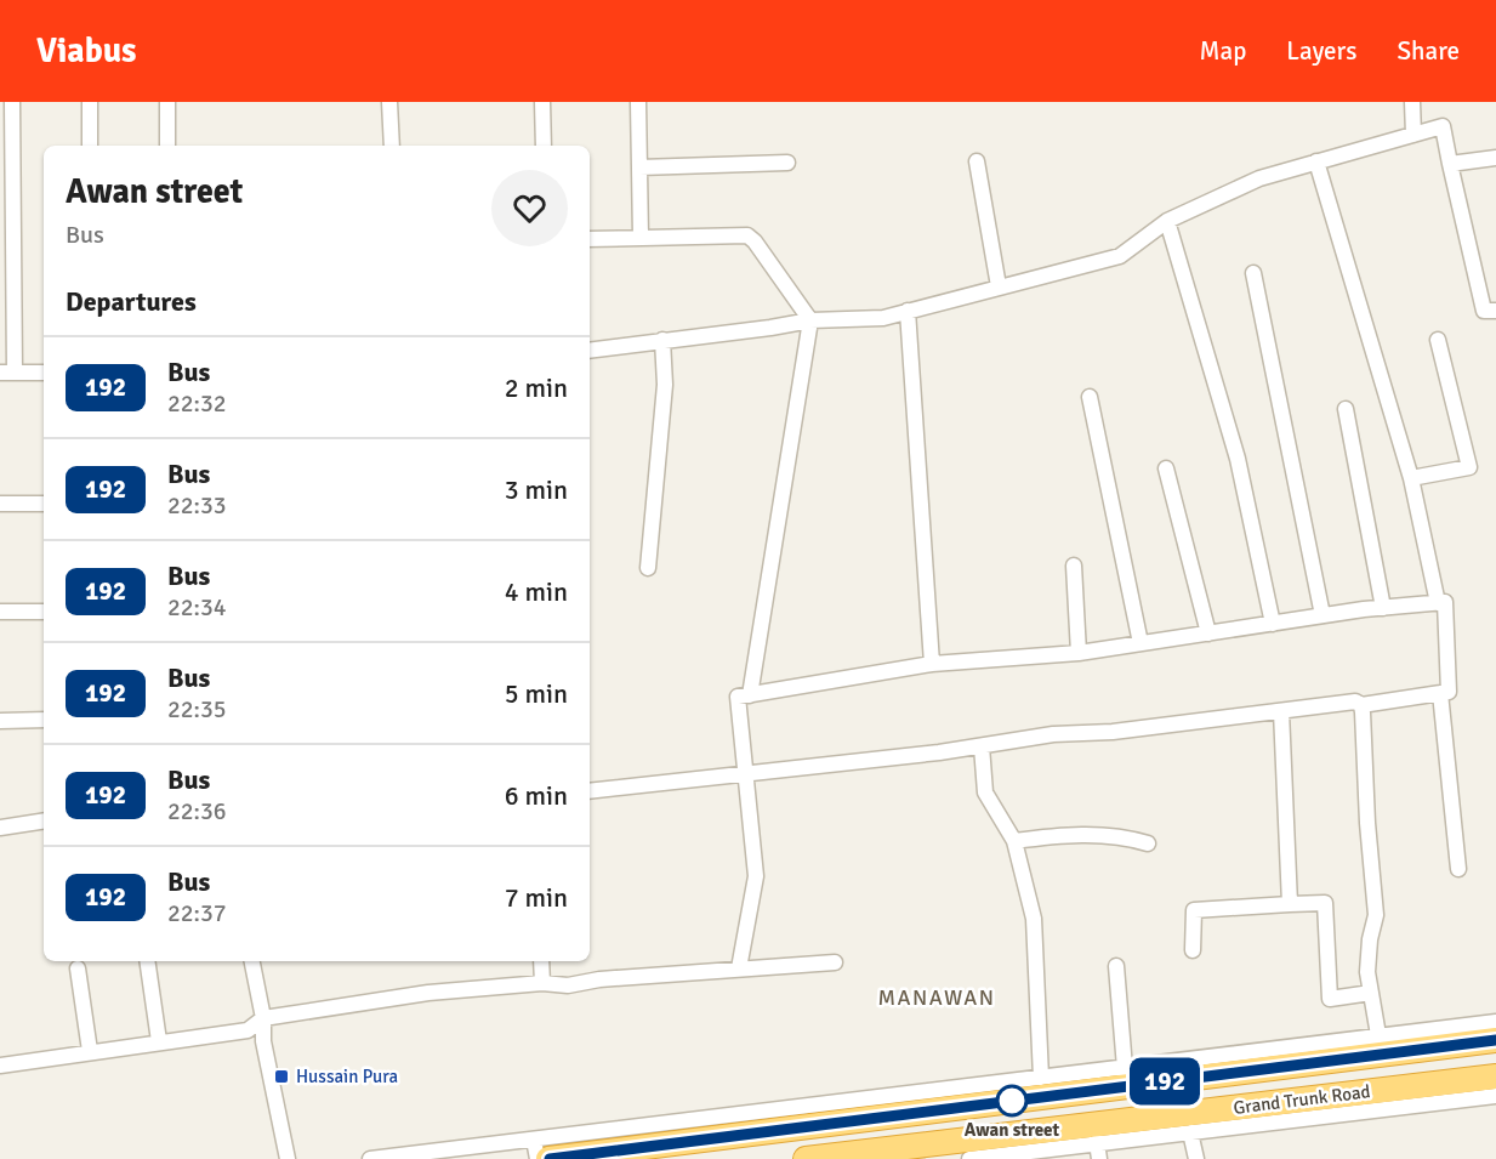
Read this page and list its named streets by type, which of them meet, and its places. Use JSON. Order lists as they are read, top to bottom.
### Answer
{
  "streets": {
    "highway": ["Grand Trunk Road"]
  },
  "districts": ["MANAWAN"],
  "places": {
    "transit": ["Hussain Pura"],
    "other": ["Awan street"]
  },
  "lines": ["bus line 192"],
  "page": {
    "header": "Viabus",
    "nav": ["Map", "Layers", "Share"],
    "on_map": "192",
    "heading": [
      ["Awan street", "Bus"],
      "Departures"
    ],
    "list": [
      {
        "mark": "192",
        "name": "Bus",
        "note": "22:32",
        "value": "2 min"
      },
      {
        "mark": "192",
        "name": "Bus",
        "note": "22:33",
        "value": "3 min"
      },
      {
        "mark": "192",
        "name": "Bus",
        "note": "22:34",
        "value": "4 min"
      },
      {
        "mark": "192",
        "name": "Bus",
        "note": "22:35",
        "value": "5 min"
      },
      {
        "mark": "192",
        "name": "Bus",
        "note": "22:36",
        "value": "6 min"
      },
      {
        "mark": "192",
        "name": "Bus",
        "note": "22:37",
        "value": "7 min"
      }
    ]
  }
}
